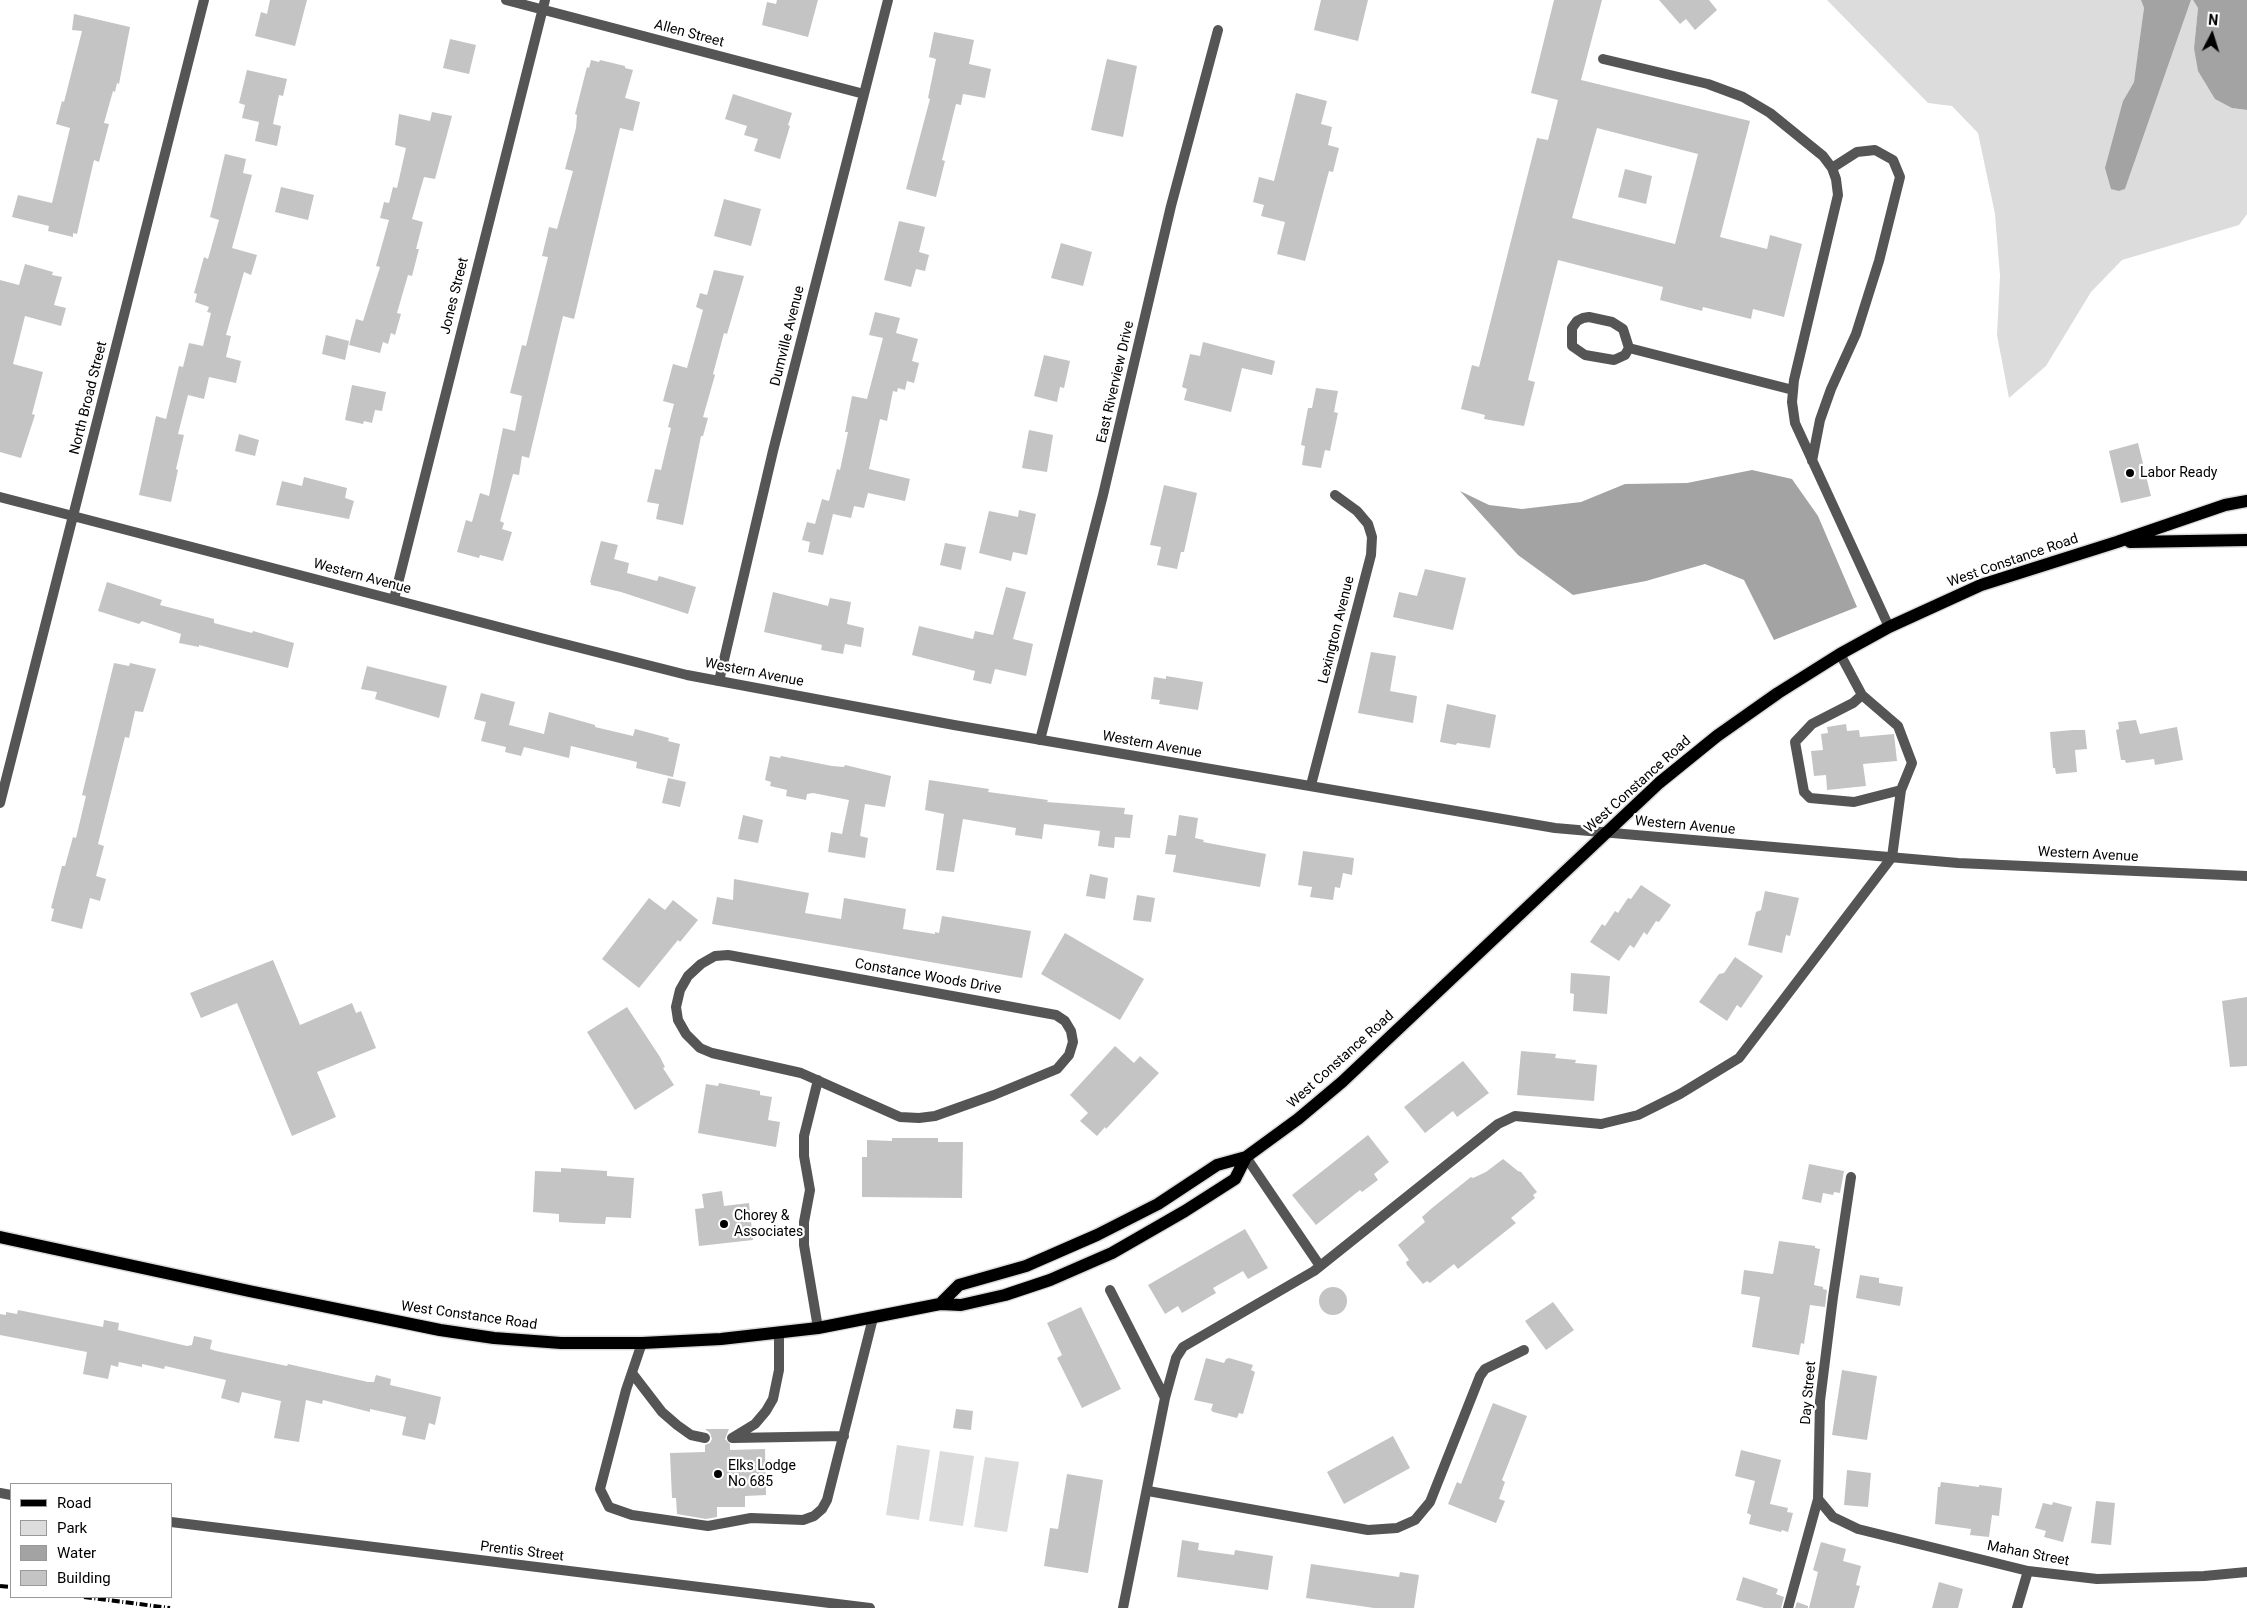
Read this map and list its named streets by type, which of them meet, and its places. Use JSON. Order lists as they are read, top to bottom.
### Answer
{
  "streets": {
    "main road": ["West Constance Road"],
    "street": [
      "Allen Street",
      "Jones Street",
      "Dumville Avenue",
      "East Riverview Drive",
      "North Broad Street",
      "Western Avenue",
      "Lexington Avenue",
      "Constance Woods Drive",
      "Day Street",
      "Prentis Street",
      "Mahan Street"
    ]
  },
  "crossings": [
    ["Allen Street", "Jones Street"],
    ["Allen Street", "Dumville Avenue"],
    ["Jones Street", "Western Avenue"],
    ["Dumville Avenue", "Western Avenue"],
    ["East Riverview Drive", "Western Avenue"],
    ["North Broad Street", "Western Avenue"],
    ["West Constance Road", "Western Avenue"],
    ["Western Avenue", "Lexington Avenue"],
    ["Day Street", "Mahan Street"]
  ],
  "places": ["Labor Ready", "Chorey & Associates", "Elks Lodge No 685"],
  "legend": [
    "Road",
    "Park",
    "Water",
    "Building"
  ],
  "north": "top"
}
